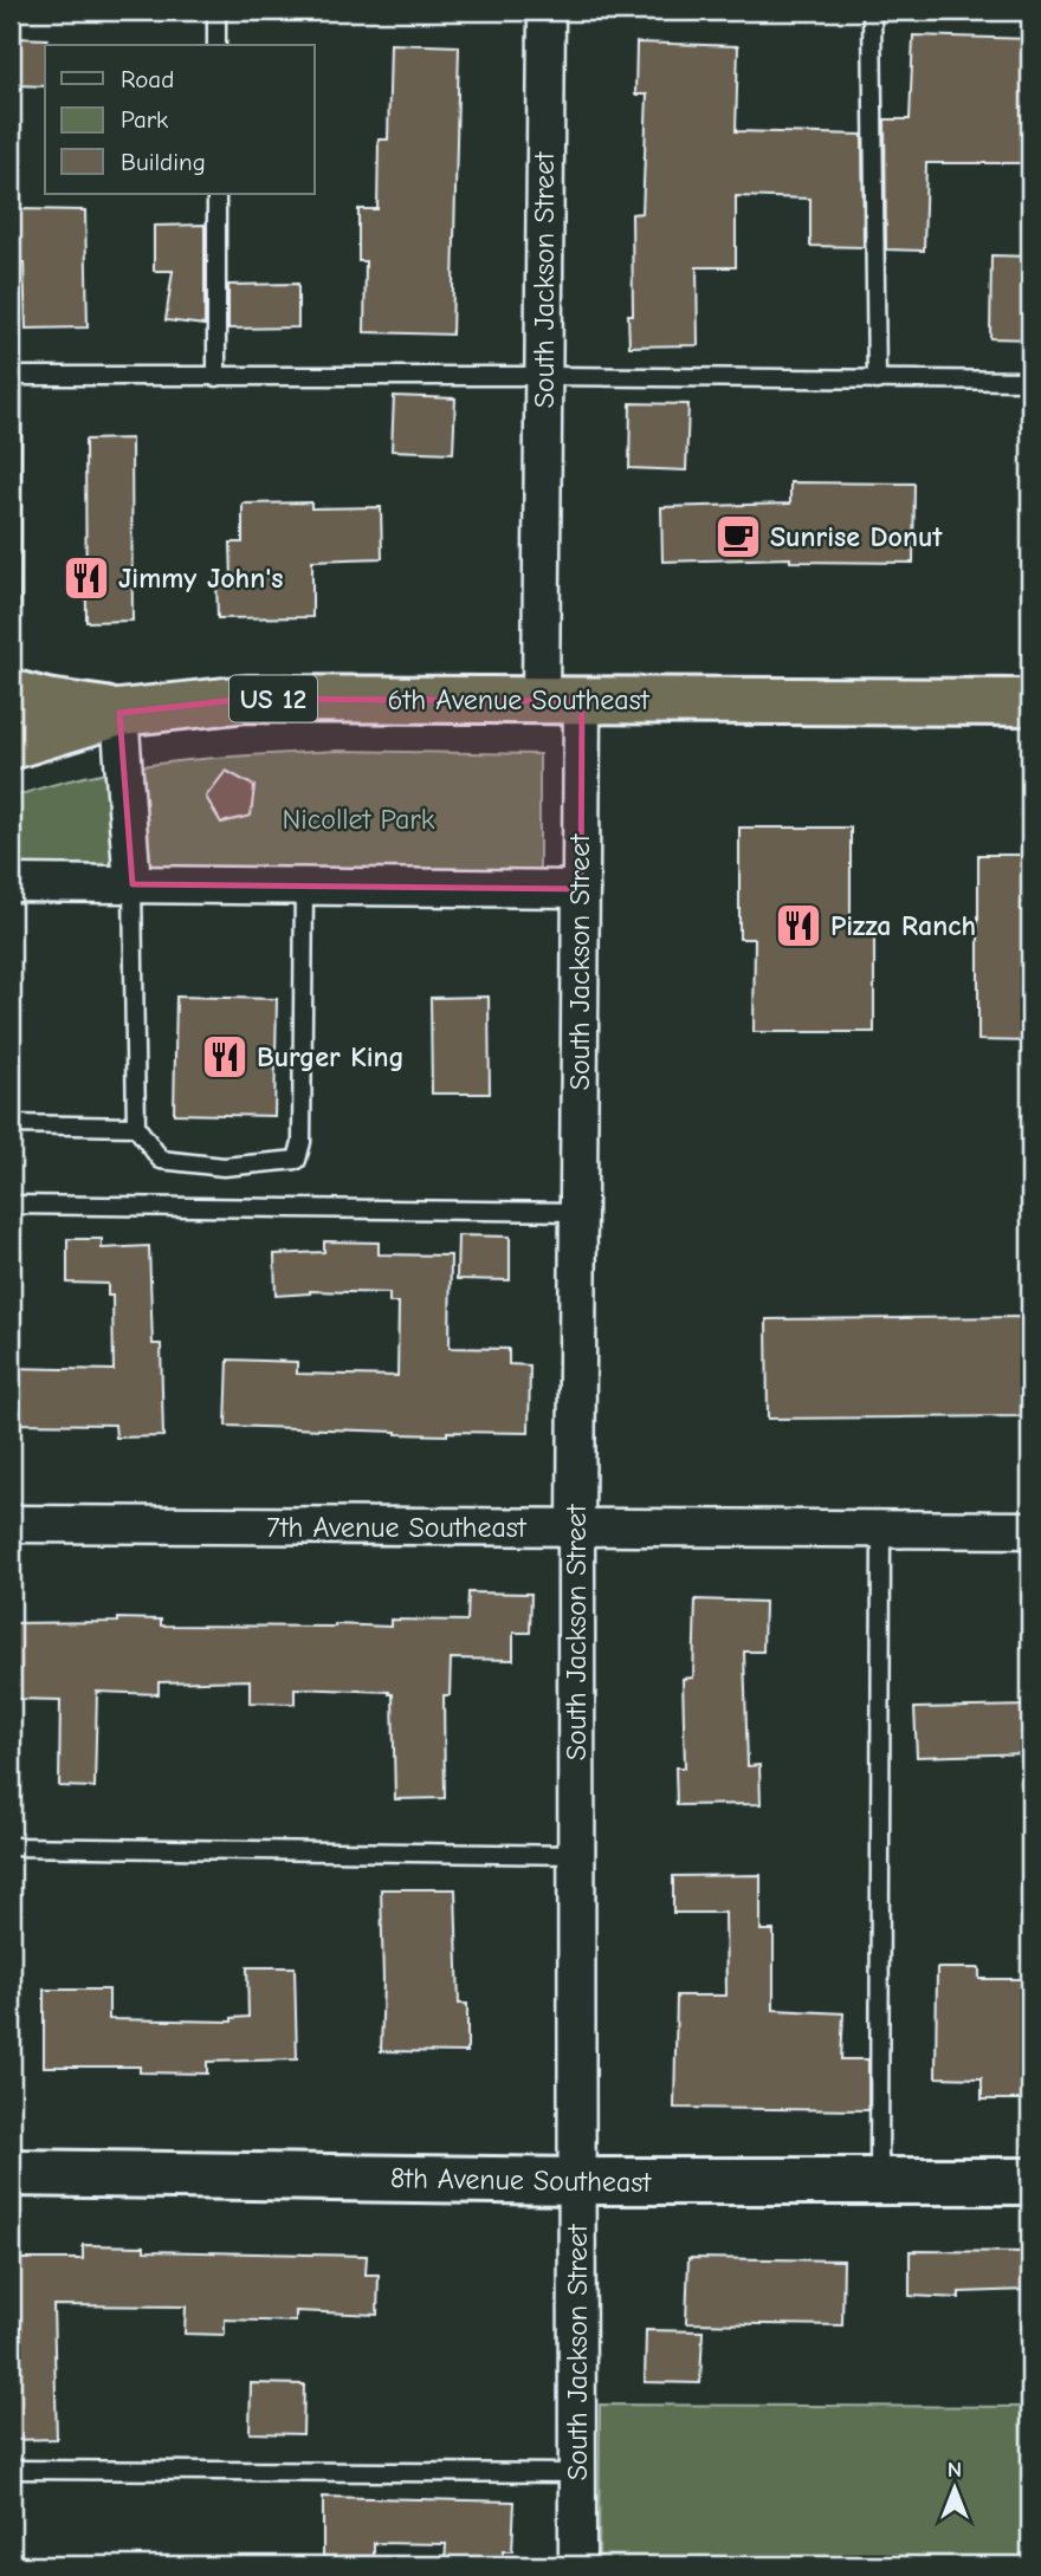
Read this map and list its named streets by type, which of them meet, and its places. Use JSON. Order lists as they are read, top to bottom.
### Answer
{
  "streets": {
    "highway": ["US 12", "6th Avenue Southeast"],
    "street": ["South Jackson Street", "7th Avenue Southeast", "8th Avenue Southeast"]
  },
  "crossings": [
    ["South Jackson Street", "6th Avenue Southeast"],
    ["South Jackson Street", "7th Avenue Southeast"],
    ["South Jackson Street", "8th Avenue Southeast"]
  ],
  "parks": ["Nicollet Park"],
  "places": {
    "cafe": ["Sunrise Donut"],
    "restaurant": ["Jimmy John's", "Pizza Ranch", "Burger King"]
  },
  "legend": ["Road", "Park", "Building"],
  "north": "top"
}
